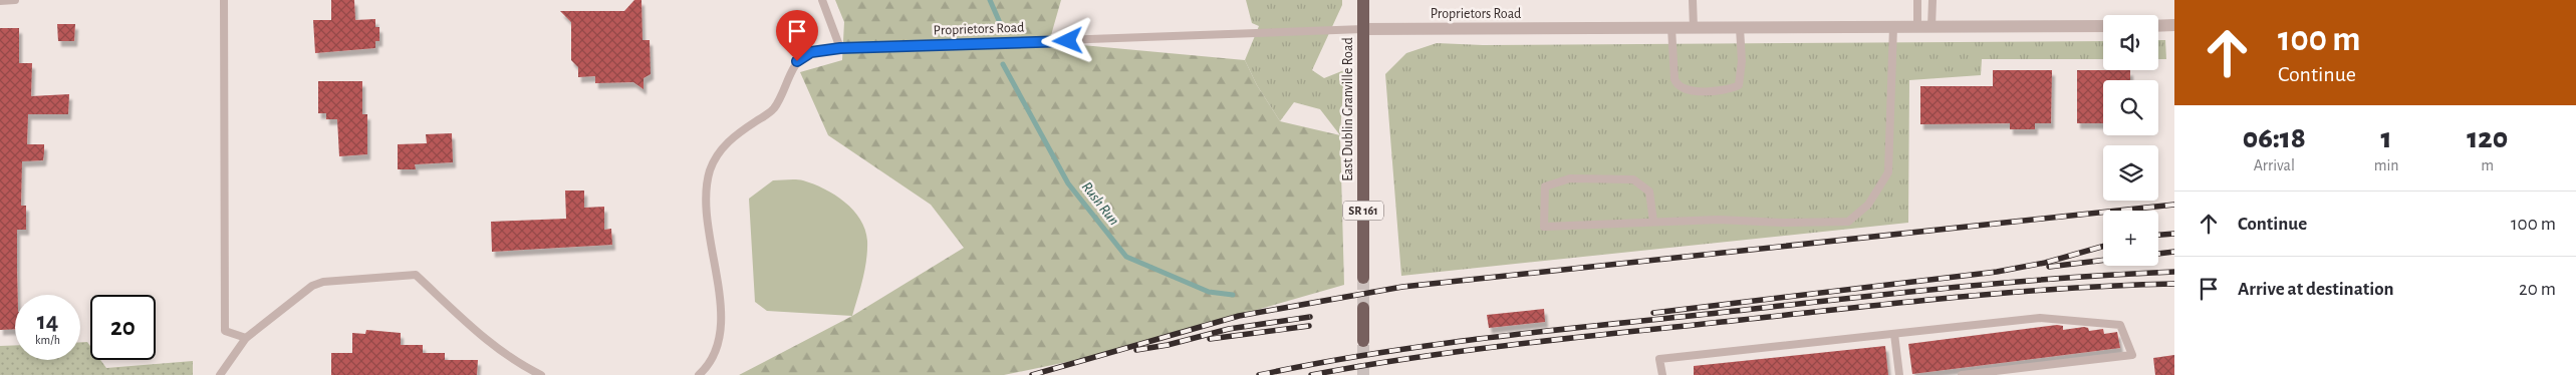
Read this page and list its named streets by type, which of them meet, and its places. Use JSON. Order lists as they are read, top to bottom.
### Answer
{
  "streets": {
    "main road": ["East Dublin Granville Road", "SR 161"],
    "street": ["Proprietors Road"]
  },
  "crossings": [
    ["Proprietors Road", "East Dublin Granville Road"]
  ],
  "water": ["Rush Run"],
  "page": {
    "turn": ["100 m", "Continue"],
    "map_buttons": "+",
    "eta": [
      "06:18",
      "Arrival",
      "1",
      "min",
      "120",
      "m"
    ],
    "list": [
      {
        "name": "Continue",
        "value": "100 m"
      },
      {
        "name": "Arrive at destination",
        "value": "20 m"
      }
    ],
    "speed": "14 km/h",
    "limit": "20"
  }
}
